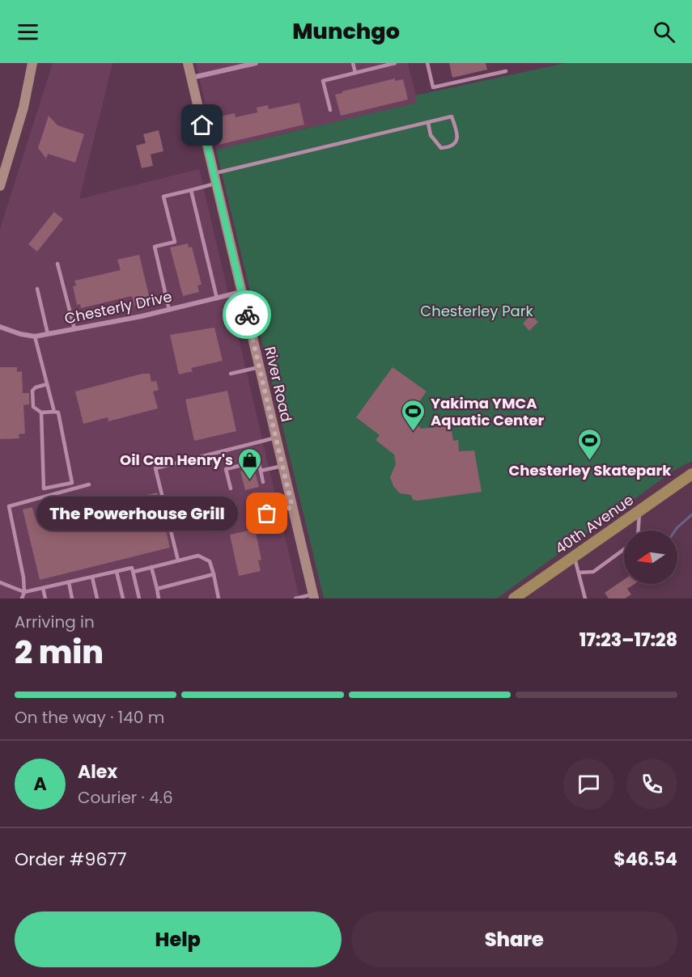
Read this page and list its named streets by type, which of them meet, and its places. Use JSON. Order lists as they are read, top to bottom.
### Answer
{
  "streets": {
    "main road": ["40th Avenue"],
    "street": ["Chesterly Drive", "River Road"]
  },
  "crossings": [
    ["Chesterly Drive", "River Road"]
  ],
  "parks": ["Chesterley Park"],
  "places": {
    "sports": ["Yakima YMCA Aquatic Center", "Chesterley Skatepark"],
    "shop": ["Oil Can Henry's"],
    "other": ["The Powerhouse Grill"]
  },
  "north": "left",
  "page": {
    "header": "Munchgo",
    "bubble": "The Powerhouse Grill",
    "heading": ["2 min", "Arriving in", "17:23–17:28"],
    "panel": [
      "Alex",
      "Courier · 4.6",
      "Order #9677",
      "$46.54"
    ],
    "bar": "On the way · 140 m",
    "round": "A",
    "buttons": ["Help", "Share"]
  }
}
